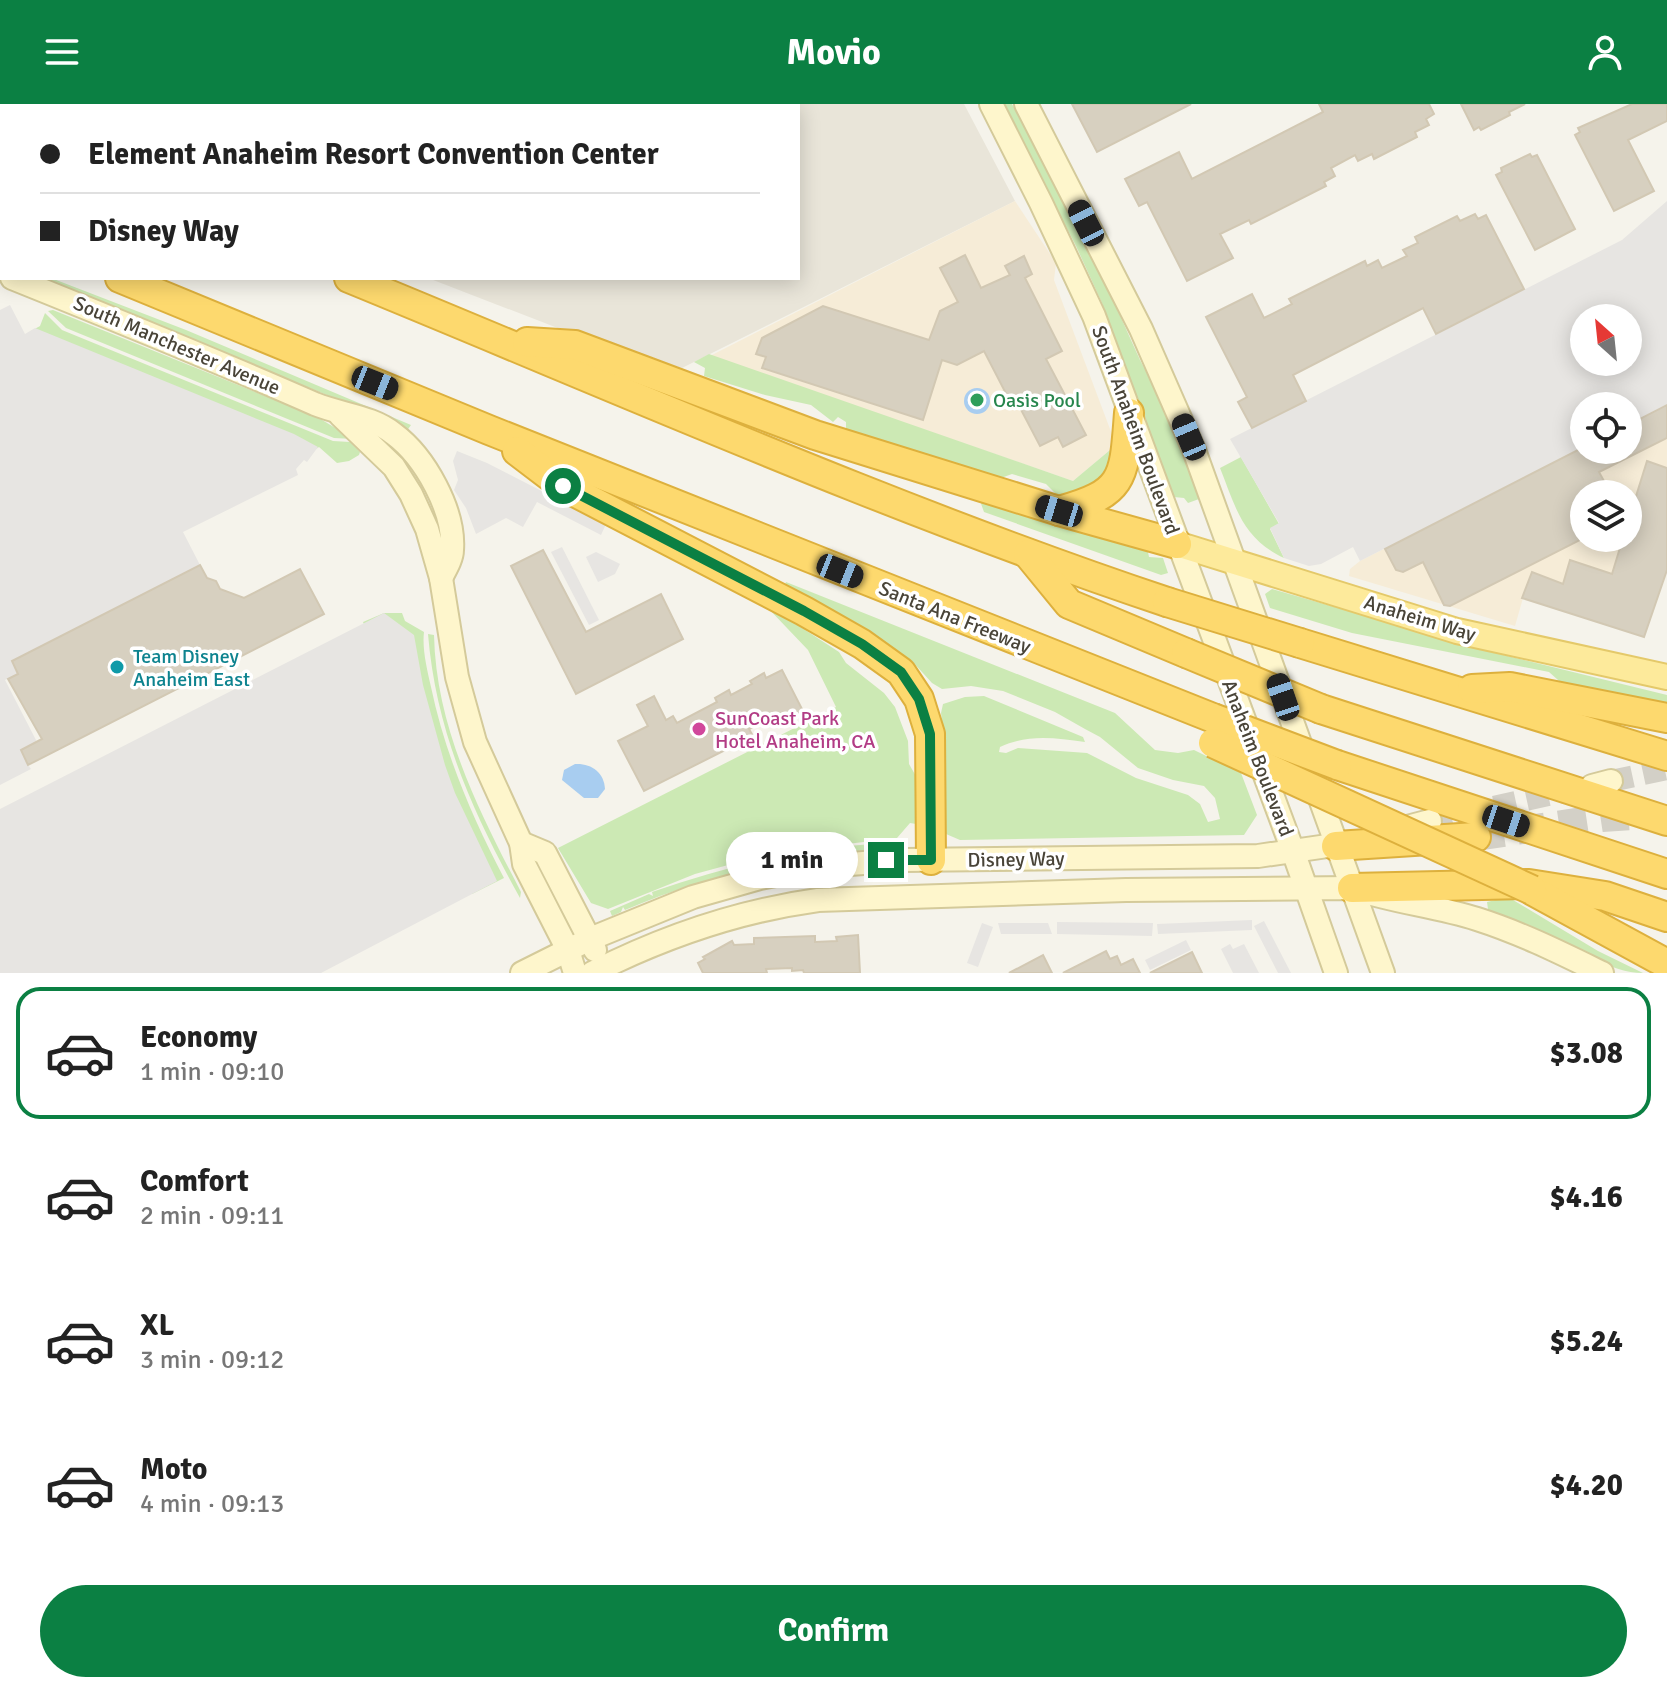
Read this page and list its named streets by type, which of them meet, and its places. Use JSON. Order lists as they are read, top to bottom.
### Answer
{
  "streets": {
    "highway": ["Santa Ana Freeway"],
    "main road": [
      "South Manchester Avenue",
      "South Anaheim Boulevard",
      "Anaheim Way",
      "Anaheim Boulevard",
      "Disney Way"
    ]
  },
  "crossings": [
    ["South Anaheim Boulevard", "Anaheim Way"],
    ["South Anaheim Boulevard", "Anaheim Boulevard"],
    ["Anaheim Way", "Anaheim Boulevard"],
    ["Anaheim Boulevard", "Disney Way"]
  ],
  "places": ["Oasis Pool", "Team Disney Anaheim East", "SunCoast Park Hotel Anaheim, CA"],
  "north": "top left",
  "page": {
    "header": "Movio",
    "banner": ["Element Anaheim Resort Convention Center", "Disney Way"],
    "bubble": "1 min",
    "list": [
      {
        "name": "Economy",
        "note": "1 min · 09:10",
        "value": "$3.08"
      },
      {
        "name": "Comfort",
        "note": "2 min · 09:11",
        "value": "$4.16"
      },
      {
        "name": "XL",
        "note": "3 min · 09:12",
        "value": "$5.24"
      },
      {
        "name": "Moto",
        "note": "4 min · 09:13",
        "value": "$4.20"
      }
    ],
    "buttons": "Confirm"
  }
}
